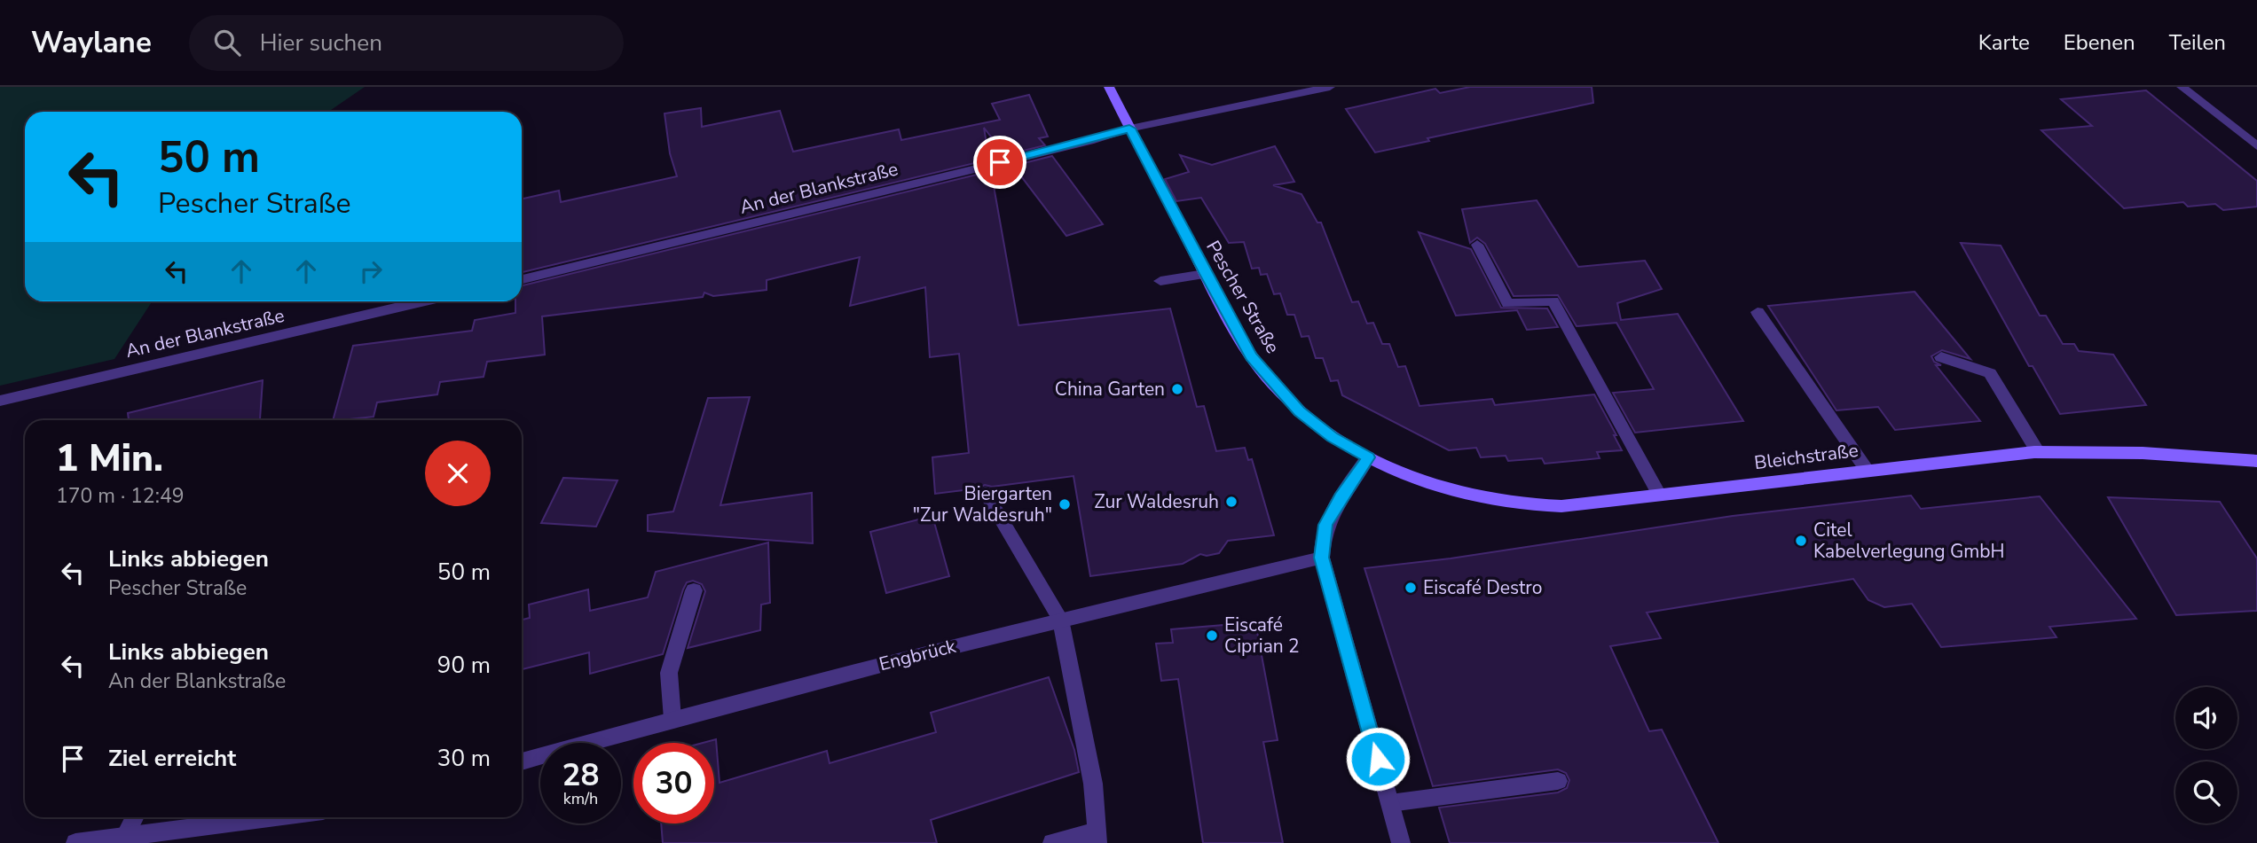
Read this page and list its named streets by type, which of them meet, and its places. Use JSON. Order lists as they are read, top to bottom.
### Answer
{
  "streets": {
    "main road": ["Pescher Straße", "Bleichstraße"],
    "street": ["An der Blankstraße", "Engbrück"]
  },
  "crossings": [
    ["An der Blankstraße", "Pescher Straße"],
    ["Pescher Straße", "Bleichstraße"]
  ],
  "places": [
    "China Garten",
    "Zur Waldesruh",
    "Biergarten \"Zur Waldesruh\"",
    "Citel Kabelverlegung GmbH",
    "Eiscafé Destro",
    "Eiscafé Ciprian 2"
  ],
  "page": {
    "header": "Waylane",
    "search": "Hier suchen",
    "nav": ["Karte", "Ebenen", "Teilen"],
    "turn": ["50 m", "Pescher Straße"],
    "heading": ["1 Min.", "170 m · 12:49"],
    "list": [
      {
        "name": "Links abbiegen",
        "note": "Pescher Straße",
        "value": "50 m"
      },
      {
        "name": "Links abbiegen",
        "note": "An der Blankstraße",
        "value": "90 m"
      },
      {
        "name": "Ziel erreicht",
        "value": "30 m"
      }
    ],
    "speed": "28 km/h",
    "limit": "30"
  }
}
